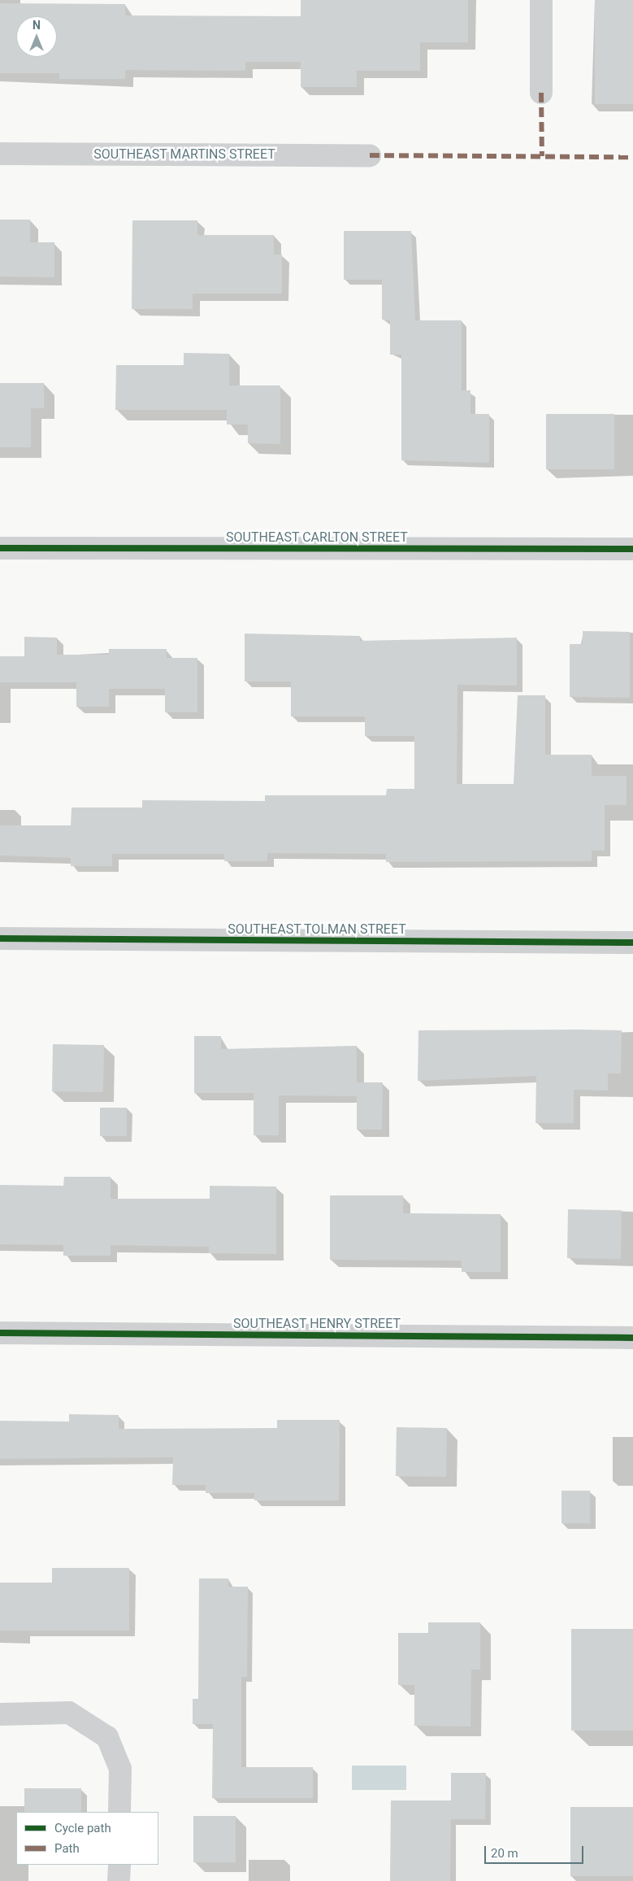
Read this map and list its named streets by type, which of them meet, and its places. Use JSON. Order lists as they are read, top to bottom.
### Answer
{
  "streets": {
    "street": [
      "SOUTHEAST MARTINS STREET",
      "SOUTHEAST CARLTON STREET",
      "SOUTHEAST TOLMAN STREET",
      "SOUTHEAST HENRY STREET"
    ]
  },
  "legend": ["Cycle path", "Path"],
  "scale_bar": "20 m",
  "north": "top"
}
